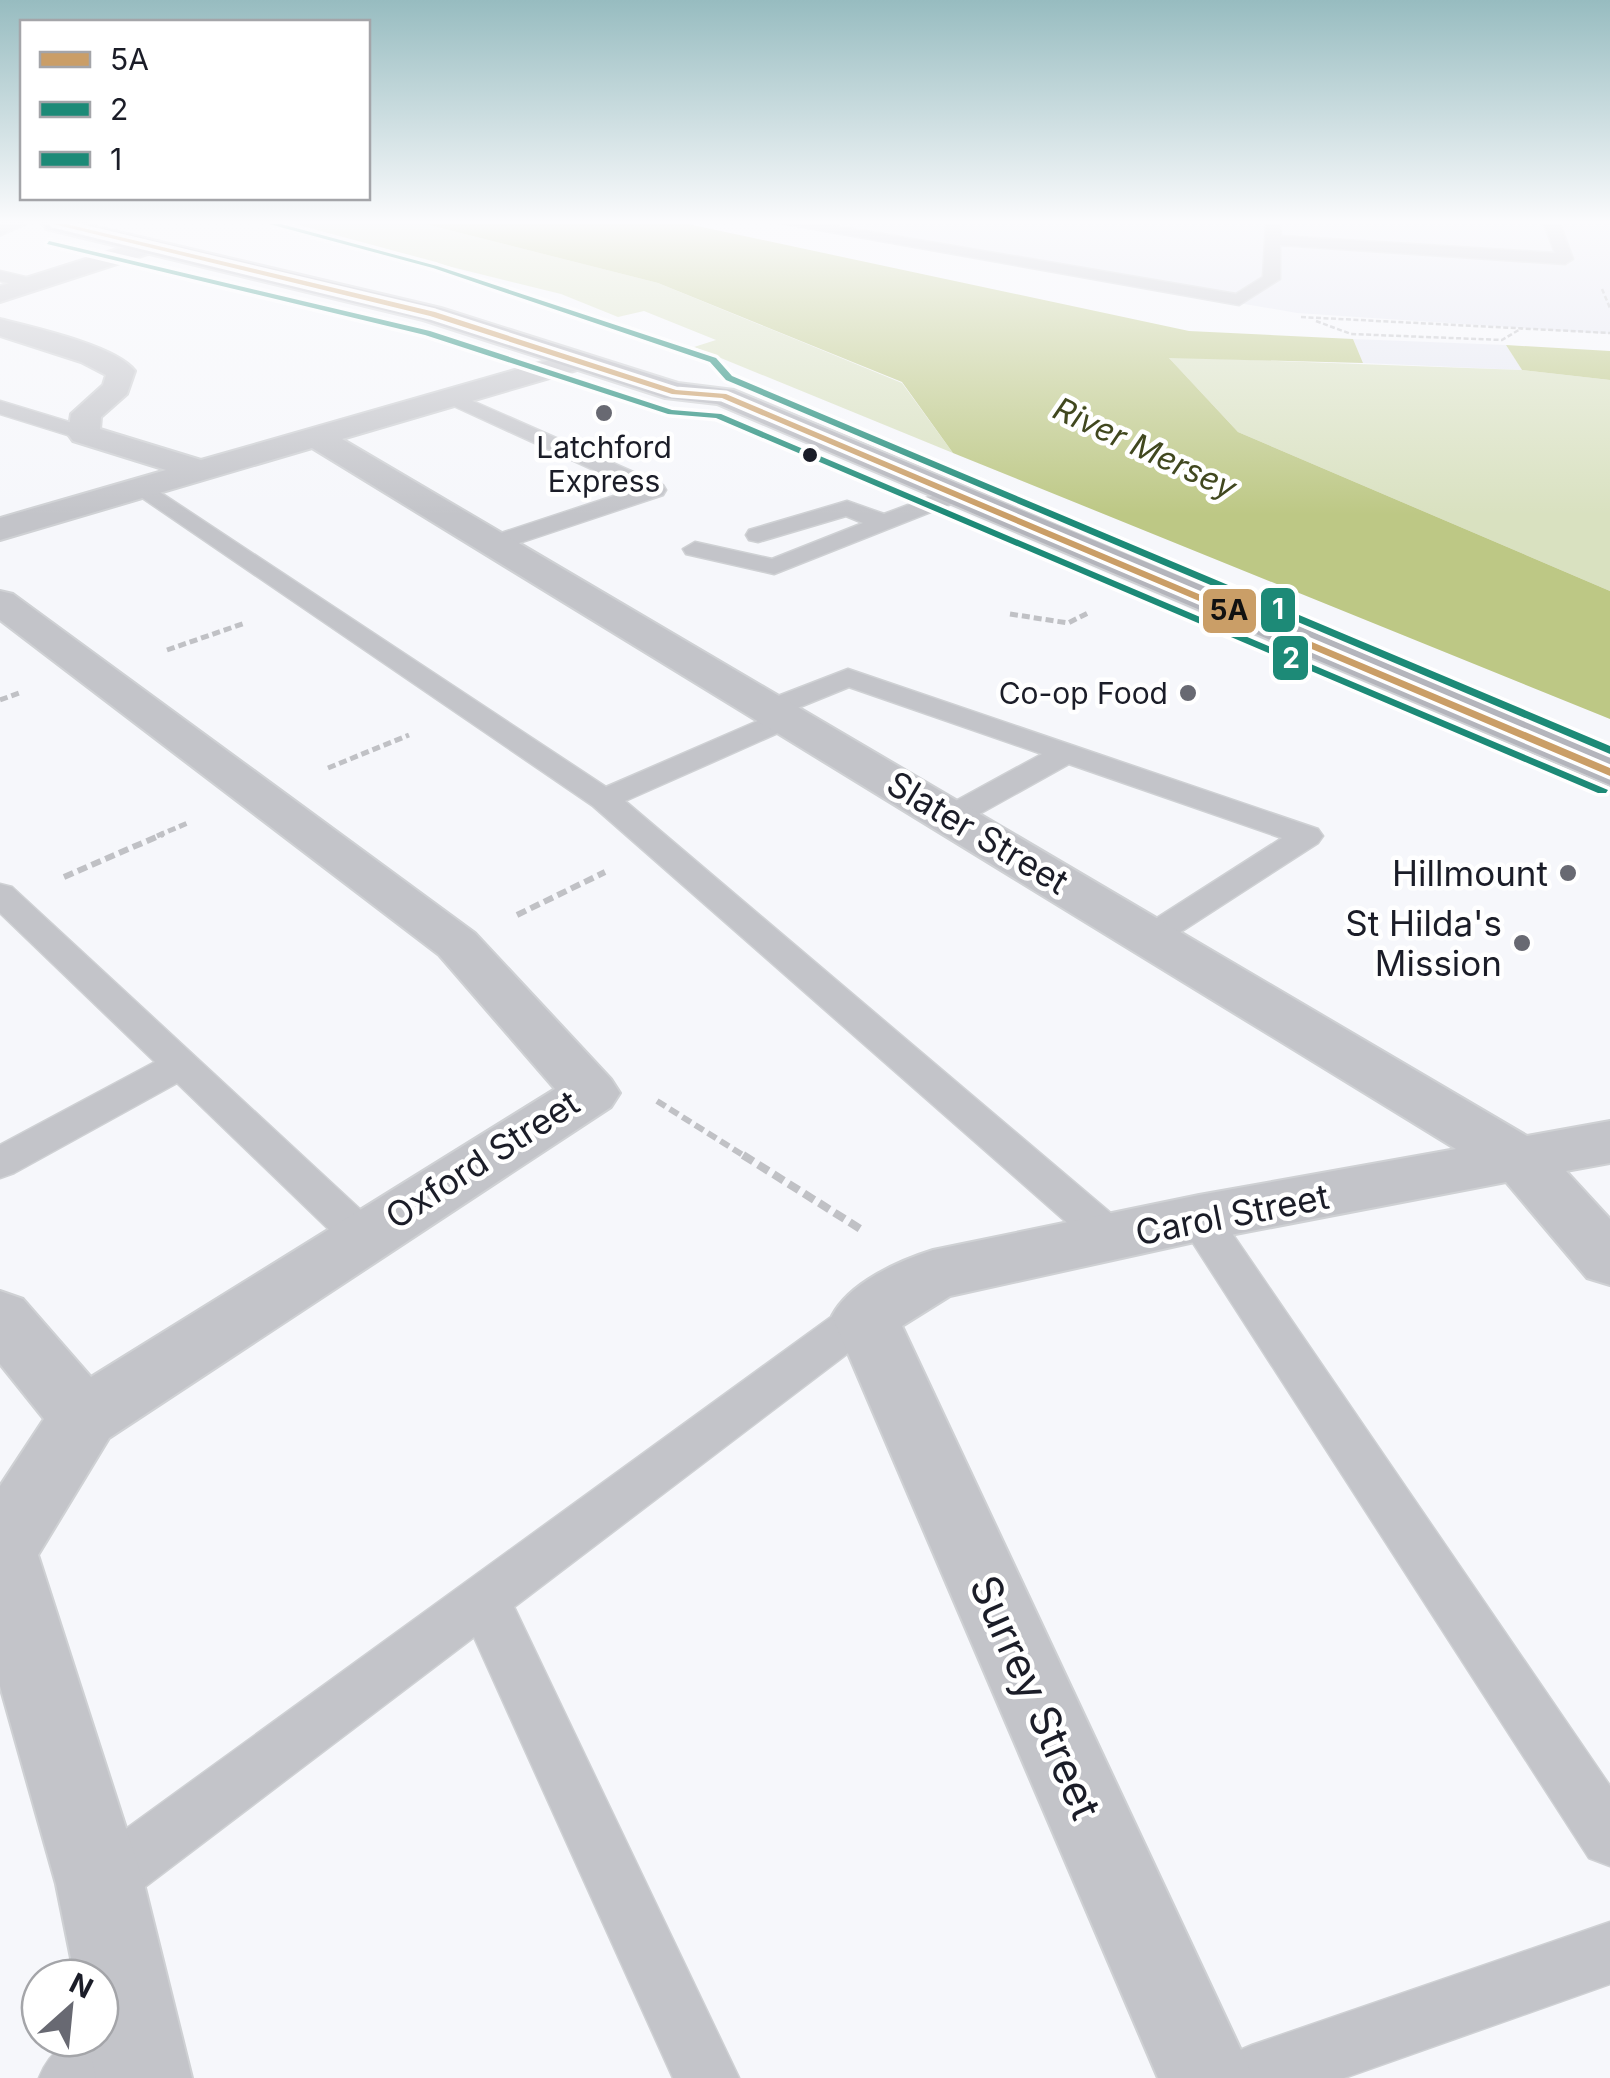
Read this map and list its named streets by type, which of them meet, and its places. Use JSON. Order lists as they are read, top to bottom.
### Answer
{
  "streets": {
    "street": [
      "Slater Street",
      "Oxford Street",
      "Carol Street",
      "Surrey Street"
    ]
  },
  "crossings": [
    ["Slater Street", "Carol Street"],
    ["Carol Street", "Surrey Street"]
  ],
  "water": ["River Mersey"],
  "places": [
    "Latchford Express",
    "Co-op Food",
    "Hillmount",
    "St Hilda's Mission"
  ],
  "lines": ["transit line 5A", "transit line 2", "transit line 1"],
  "legend": ["5A", "2", "1"],
  "north": "top right"
}
